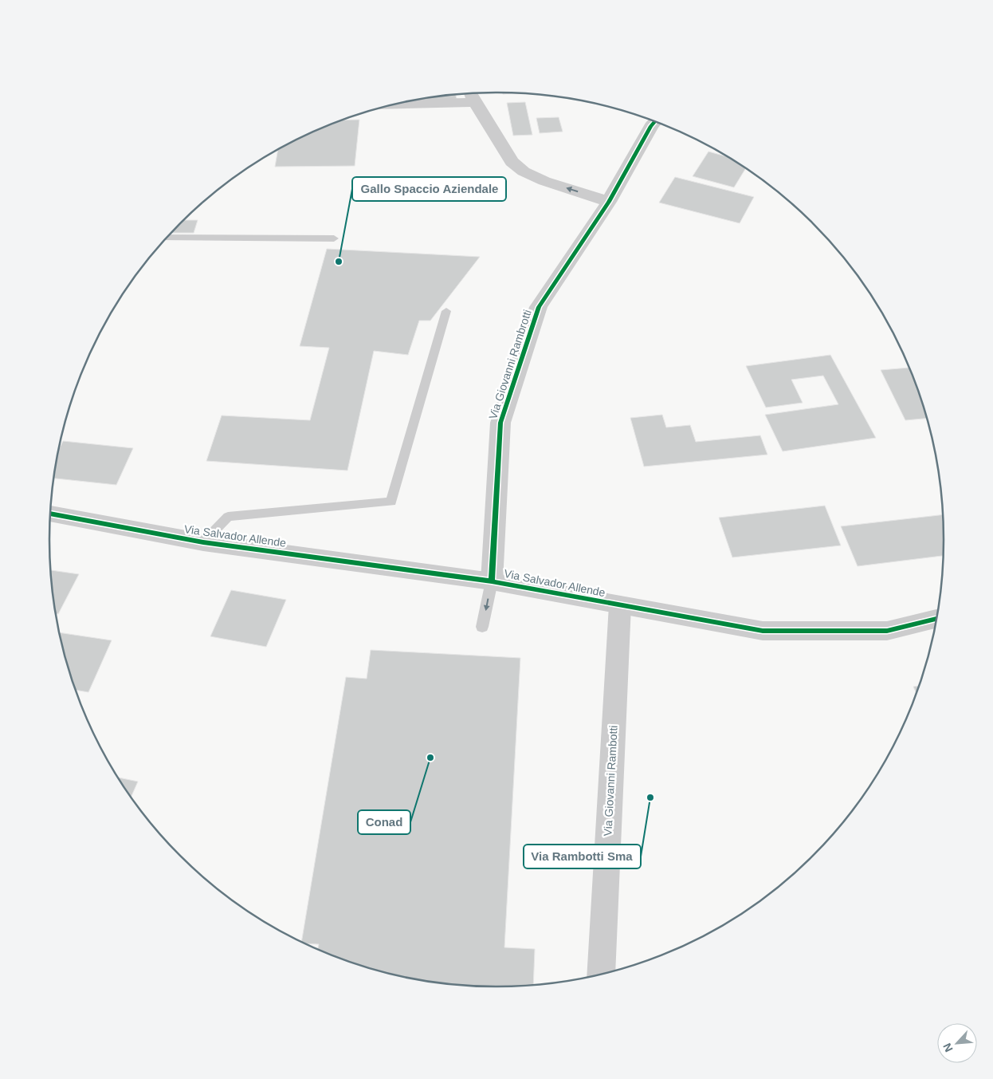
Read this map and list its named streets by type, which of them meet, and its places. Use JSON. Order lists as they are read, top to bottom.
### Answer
{
  "streets": {
    "street": ["Via Giovanni Rambrotti", "Via Salvador Allende", "Via Giovanni Rambotti"]
  },
  "crossings": [
    ["Via Giovanni Rambrotti", "Via Salvador Allende"],
    ["Via Salvador Allende", "Via Giovanni Rambotti"]
  ],
  "places": ["Gallo Spaccio Aziendale", "Conad", "Via Rambotti Sma"],
  "north": "bottom left"
}
